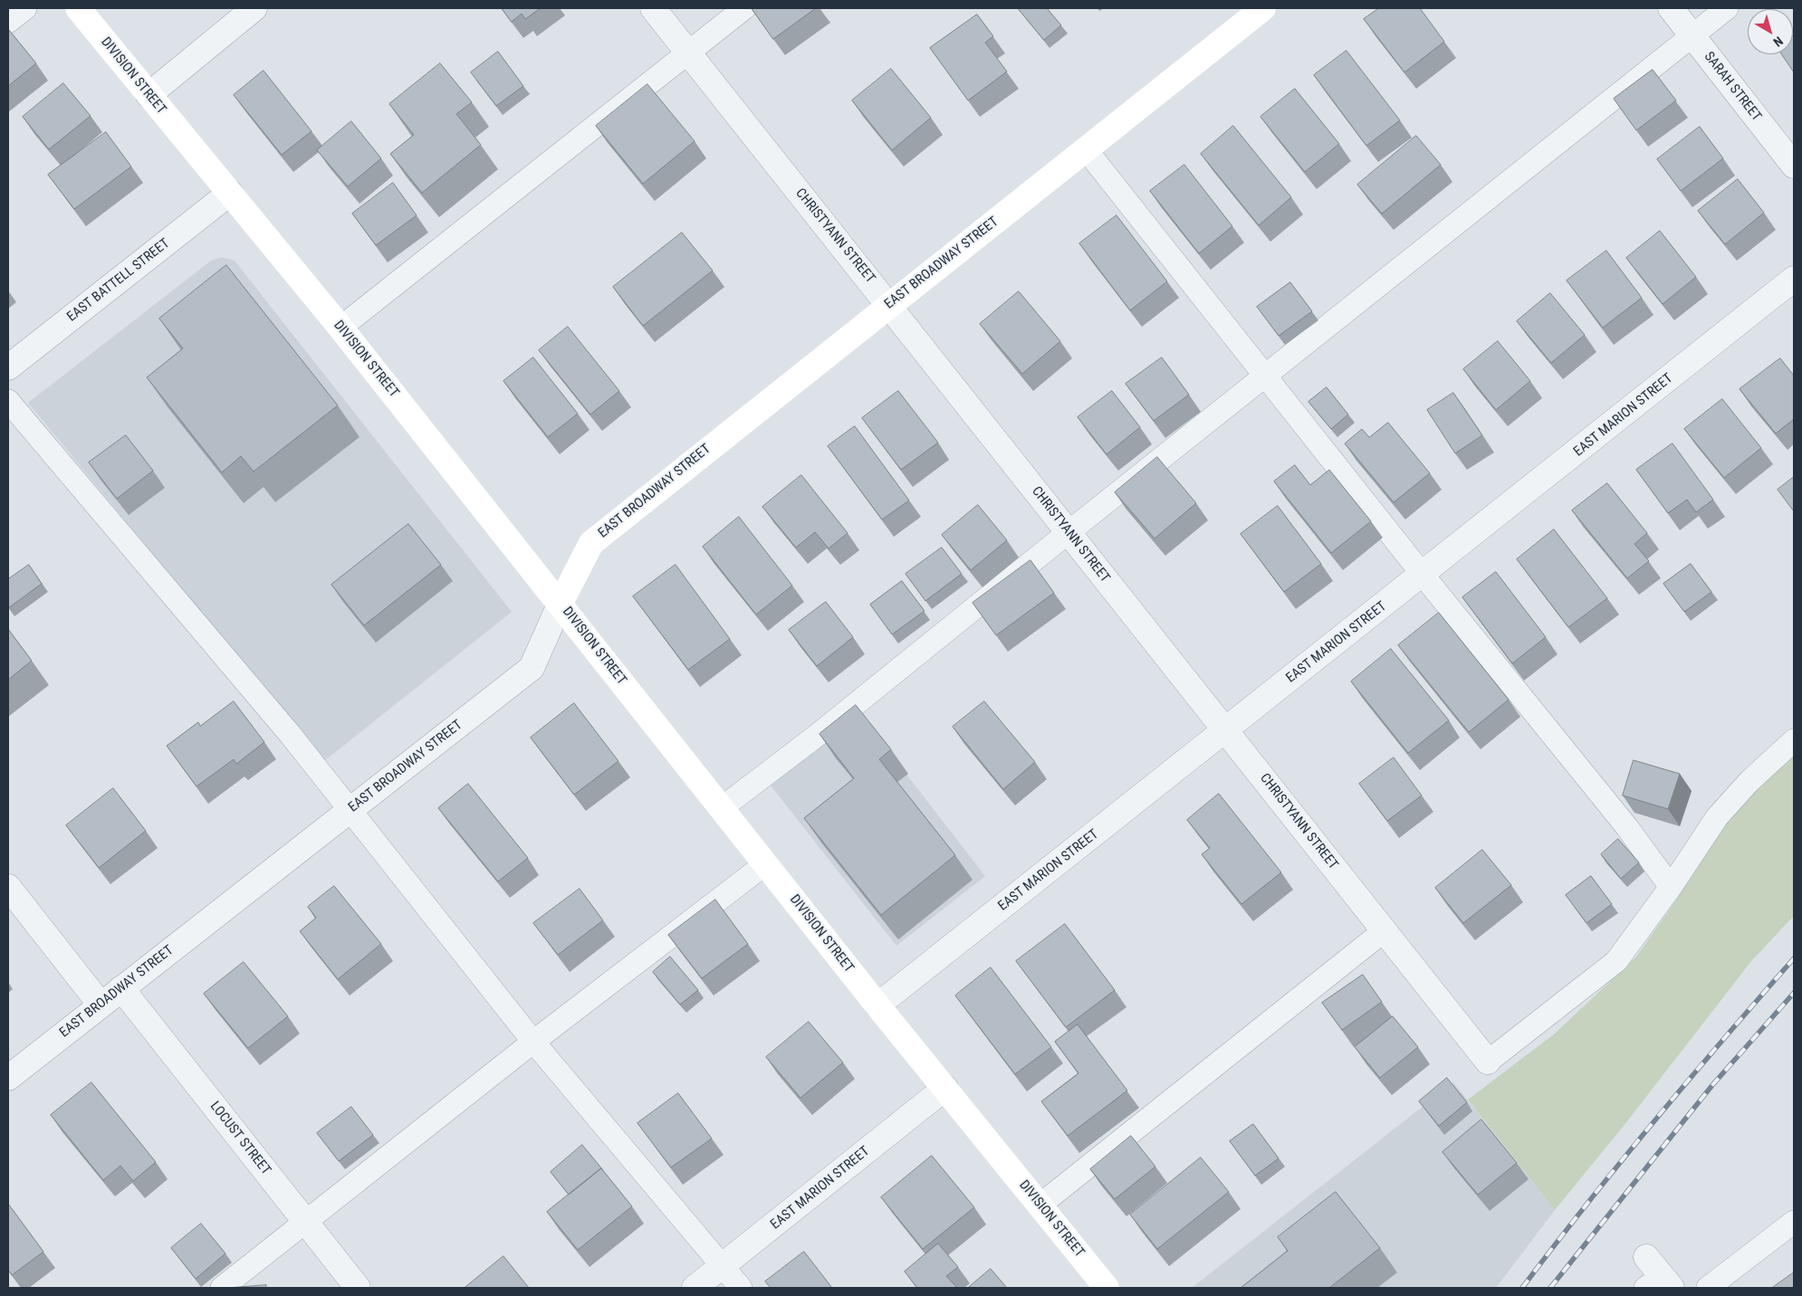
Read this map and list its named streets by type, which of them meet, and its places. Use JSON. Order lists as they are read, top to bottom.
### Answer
{
  "streets": {
    "street": [
      "DIVISION STREET",
      "SARAH STREET",
      "CHRISTYANN STREET",
      "EAST BROADWAY STREET",
      "EAST BATTELL STREET",
      "EAST MARION STREET",
      "LOCUST STREET"
    ]
  },
  "crossings": [
    ["DIVISION STREET", "EAST BROADWAY STREET"],
    ["DIVISION STREET", "EAST BATTELL STREET"],
    ["DIVISION STREET", "EAST MARION STREET"],
    ["CHRISTYANN STREET", "EAST BROADWAY STREET"],
    ["CHRISTYANN STREET", "EAST MARION STREET"],
    ["EAST BROADWAY STREET", "LOCUST STREET"]
  ],
  "north": "bottom right"
}
